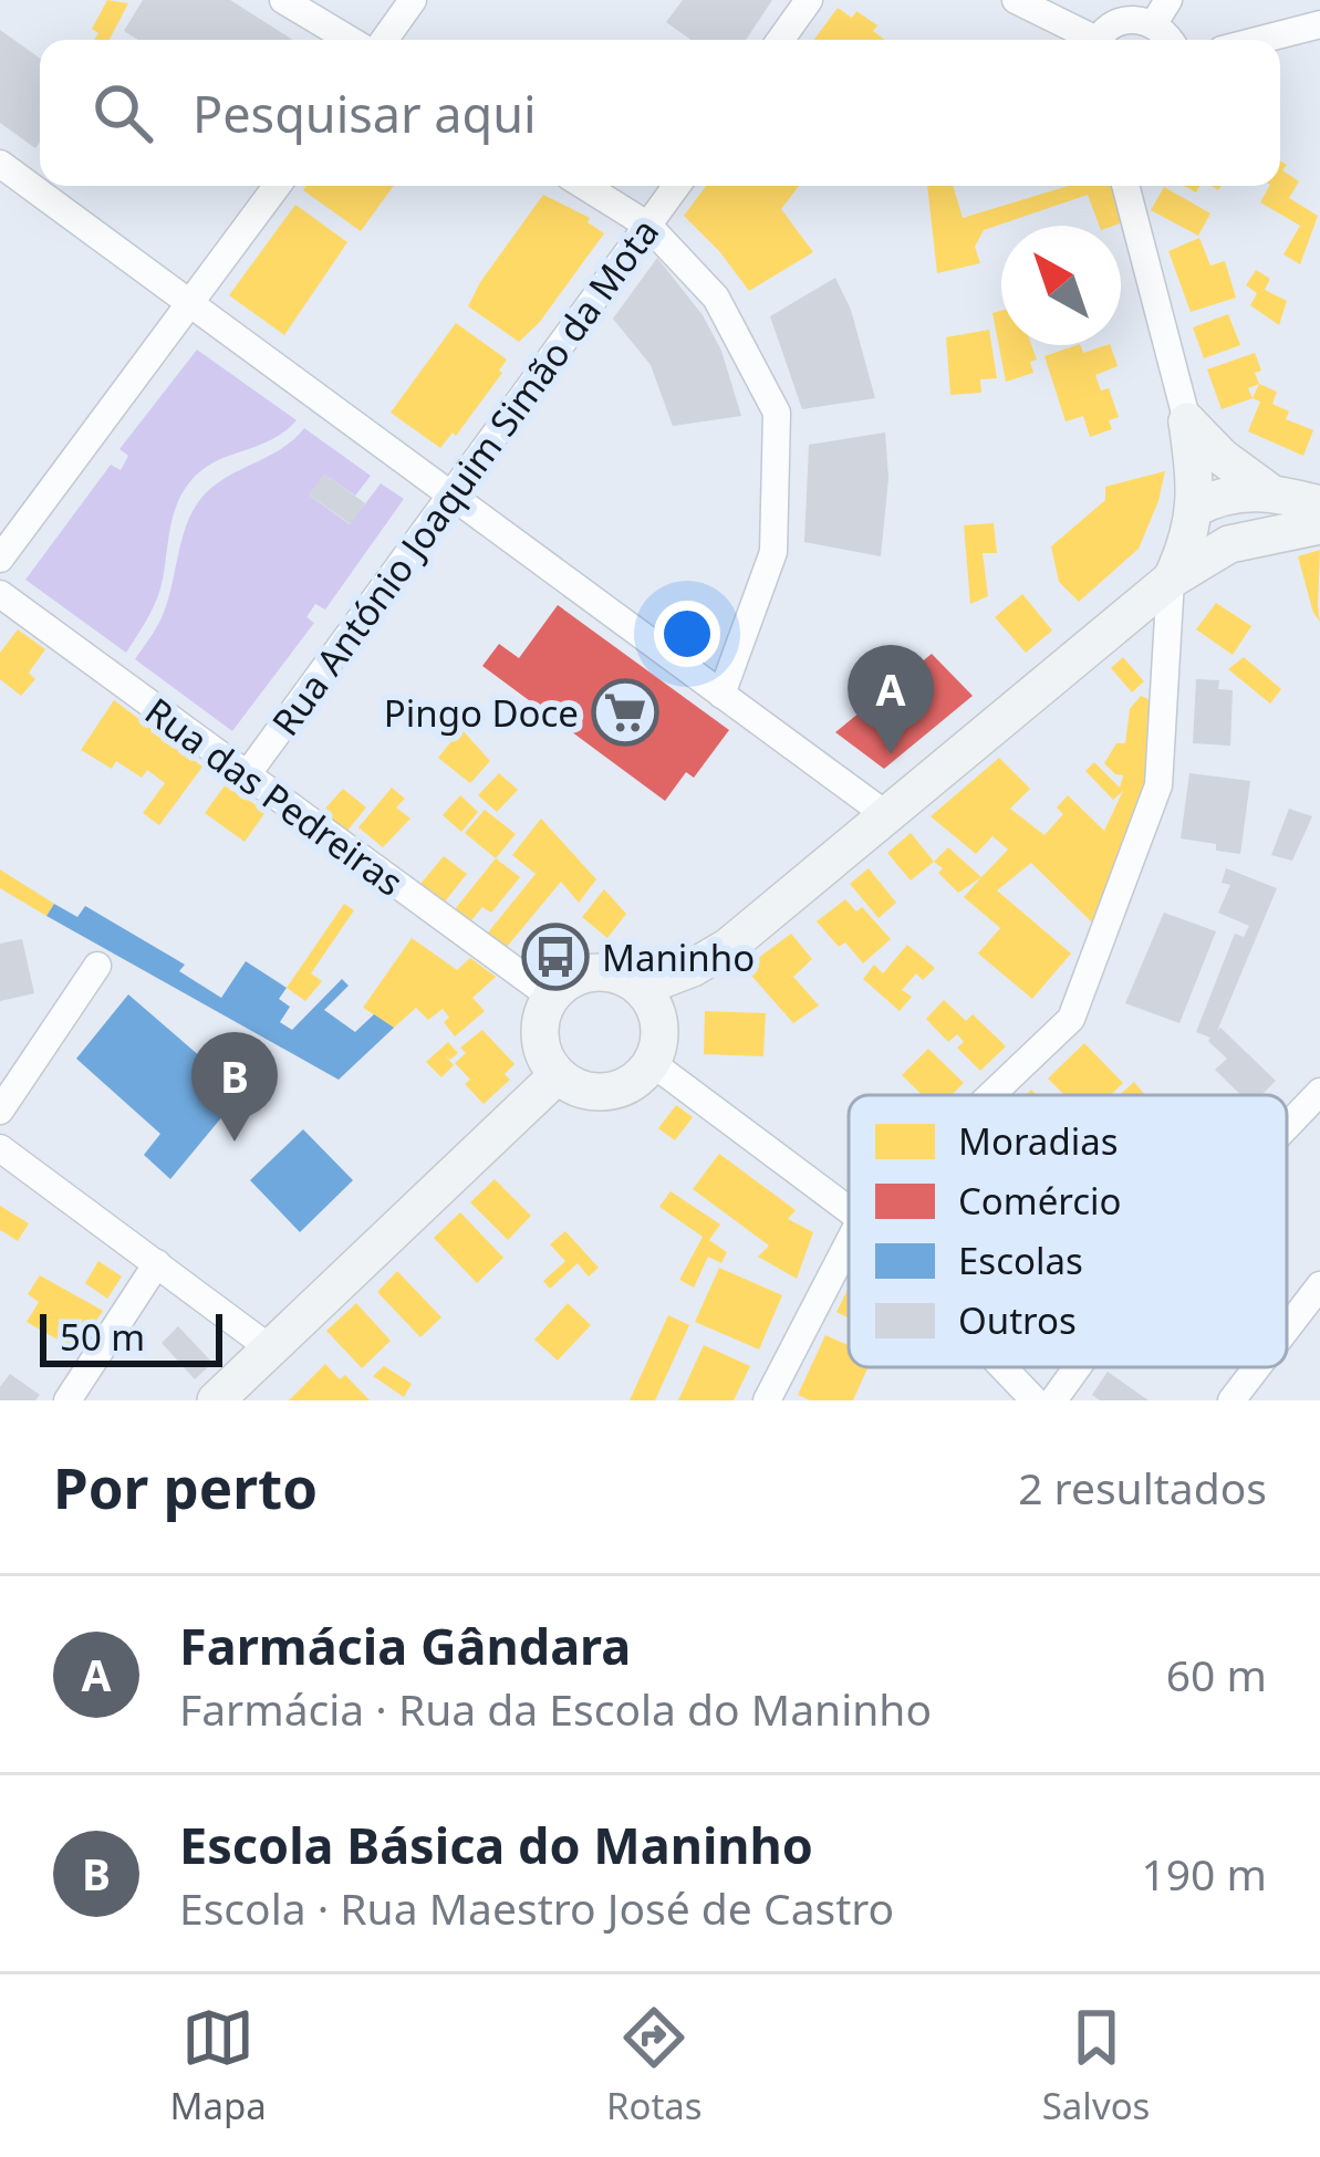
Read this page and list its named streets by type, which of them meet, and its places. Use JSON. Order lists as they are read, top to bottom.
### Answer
{
  "streets": {
    "street": ["Rua António Joaquim Simão da Mota", "Rua das Pedreiras"]
  },
  "crossings": [
    ["Rua António Joaquim Simão da Mota", "Rua das Pedreiras"]
  ],
  "places": {
    "supermarket": ["Pingo Doce"],
    "bus stop": ["Maninho"]
  },
  "legend": [
    "Moradias",
    "Comércio",
    "Escolas",
    "Outros"
  ],
  "scale_bar": "50 m",
  "north": "top left",
  "page": {
    "search": "Pesquisar aqui",
    "pins": ["A", "B"],
    "scale": "50 m",
    "heading": ["Por perto", "2 resultados"],
    "list": [
      {
        "mark": "A",
        "name": "Farmácia Gândara",
        "note": "Farmácia · Rua da Escola do Maninho",
        "value": "60 m"
      },
      {
        "mark": "B",
        "name": "Escola Básica do Maninho",
        "note": "Escola · Rua Maestro José de Castro",
        "value": "190 m"
      }
    ],
    "nav": ["Mapa", "Rotas", "Salvos"]
  }
}
